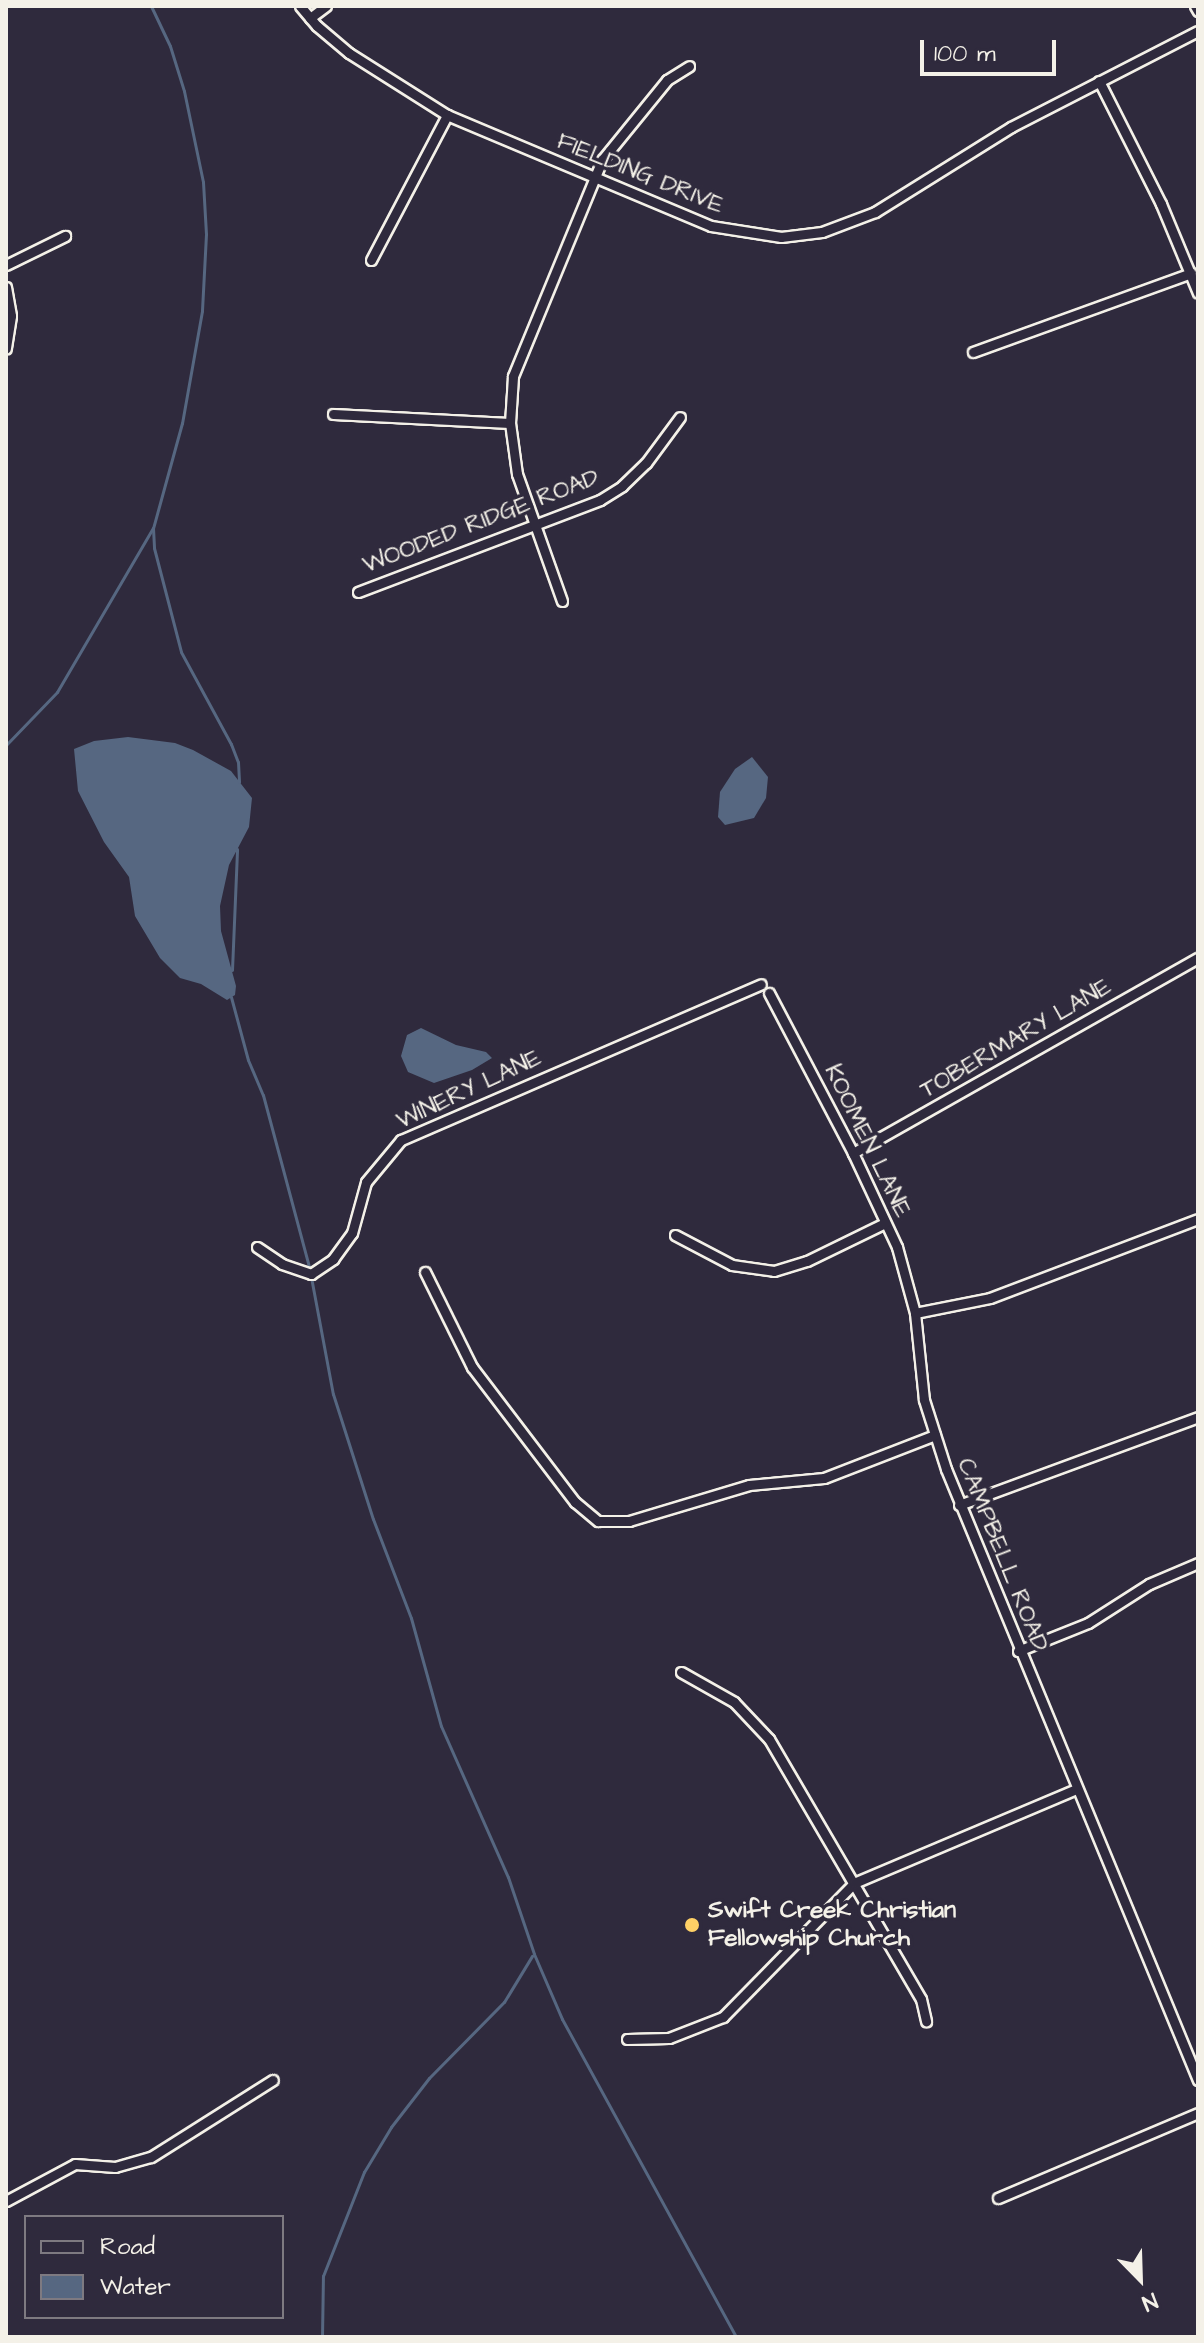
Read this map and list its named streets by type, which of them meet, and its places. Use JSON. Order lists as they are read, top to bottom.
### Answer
{
  "streets": {
    "street": [
      "FIELDING DRIVE",
      "WOODED RIDGE ROAD",
      "TOBERMARY LANE",
      "WINERY LANE",
      "KOOMEN LANE",
      "CAMPBELL ROAD"
    ]
  },
  "crossings": [
    ["TOBERMARY LANE", "KOOMEN LANE"],
    ["KOOMEN LANE", "CAMPBELL ROAD"]
  ],
  "places": ["Swift Creek Christian Fellowship Church"],
  "legend": ["Road", "Water"],
  "scale_bar": "100 m",
  "north": "bottom right"
}
